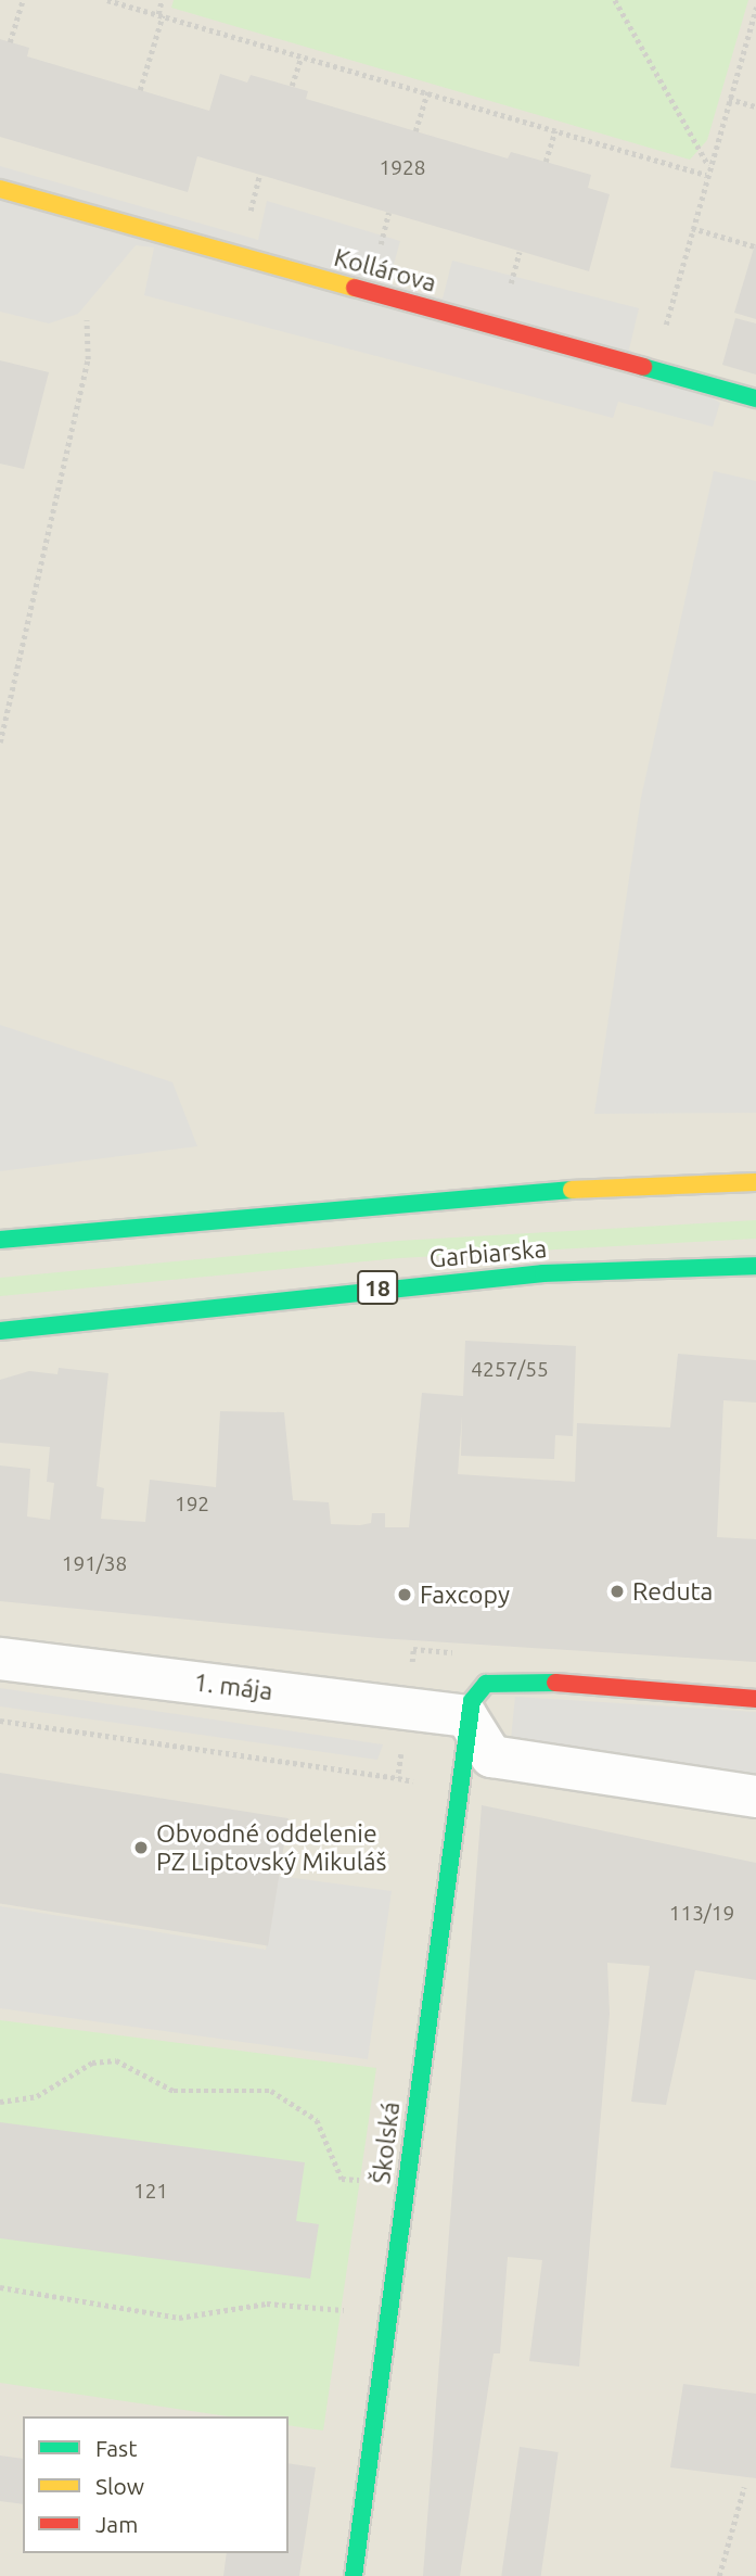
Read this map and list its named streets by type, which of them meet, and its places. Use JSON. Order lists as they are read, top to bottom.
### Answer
{
  "streets": {
    "street": [
      "Kollárova",
      "Garbiarska",
      "18",
      "1. mája",
      "Školská"
    ]
  },
  "crossings": [
    ["1. mája", "Školská"]
  ],
  "places": ["Reduta", "Faxcopy", "Obvodné oddelenie PZ Liptovský Mikuláš"],
  "house_numbers": [
    "1928",
    "4257/55",
    "192",
    "191/38",
    "113/19",
    "121"
  ],
  "legend": ["Fast", "Slow", "Jam"]
}
